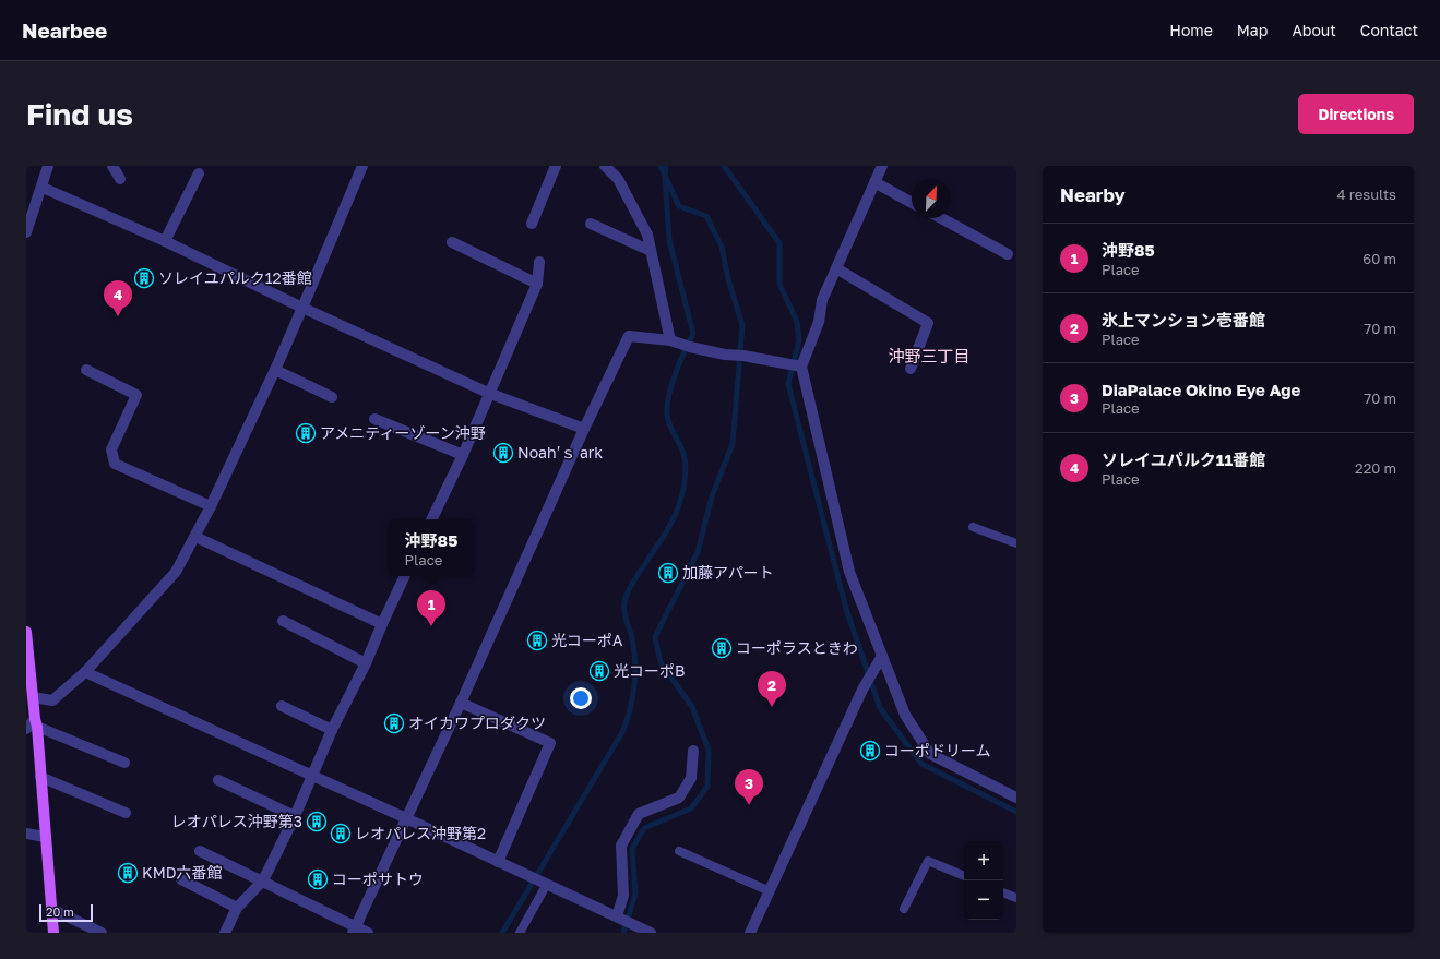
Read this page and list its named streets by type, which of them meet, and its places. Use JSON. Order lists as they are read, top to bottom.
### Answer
{
  "districts": ["沖野三丁目"],
  "places": {
    "building": [
      "ソレイユパルク12番館",
      "アメニティーゾーン沖野",
      "Noah′ｓ ark",
      "加藤アパート",
      "光コーポA",
      "コーポラスときわ",
      "光コーポB",
      "オイカワプロダクツ",
      "コーポドリーム",
      "レオパレス沖野第3",
      "レオパレス沖野第2",
      "KMD六番館",
      "コーポサトウ"
    ]
  },
  "scale_bar": "20 m",
  "north": "top right",
  "page": {
    "header": "Nearbee",
    "nav": [
      "Home",
      "Map",
      "About",
      "Contact"
    ],
    "buttons": "Directions",
    "title": "Find us",
    "heading": ["Nearby", "4 results"],
    "list": [
      {
        "mark": "1",
        "name": "沖野85",
        "note": "Place",
        "value": "60 m"
      },
      {
        "mark": "2",
        "name": "氷上マンション壱番館",
        "note": "Place",
        "value": "70 m"
      },
      {
        "mark": "3",
        "name": "DiaPalace Okino Eye Age",
        "note": "Place",
        "value": "70 m"
      },
      {
        "mark": "4",
        "name": "ソレイユパルク11番館",
        "note": "Place",
        "value": "220 m"
      }
    ],
    "pins": [
      "4",
      "1",
      "2",
      "3"
    ],
    "popup": ["沖野85", "Place"],
    "map_buttons": ["+", "−"],
    "scale": "20 m"
  }
}
